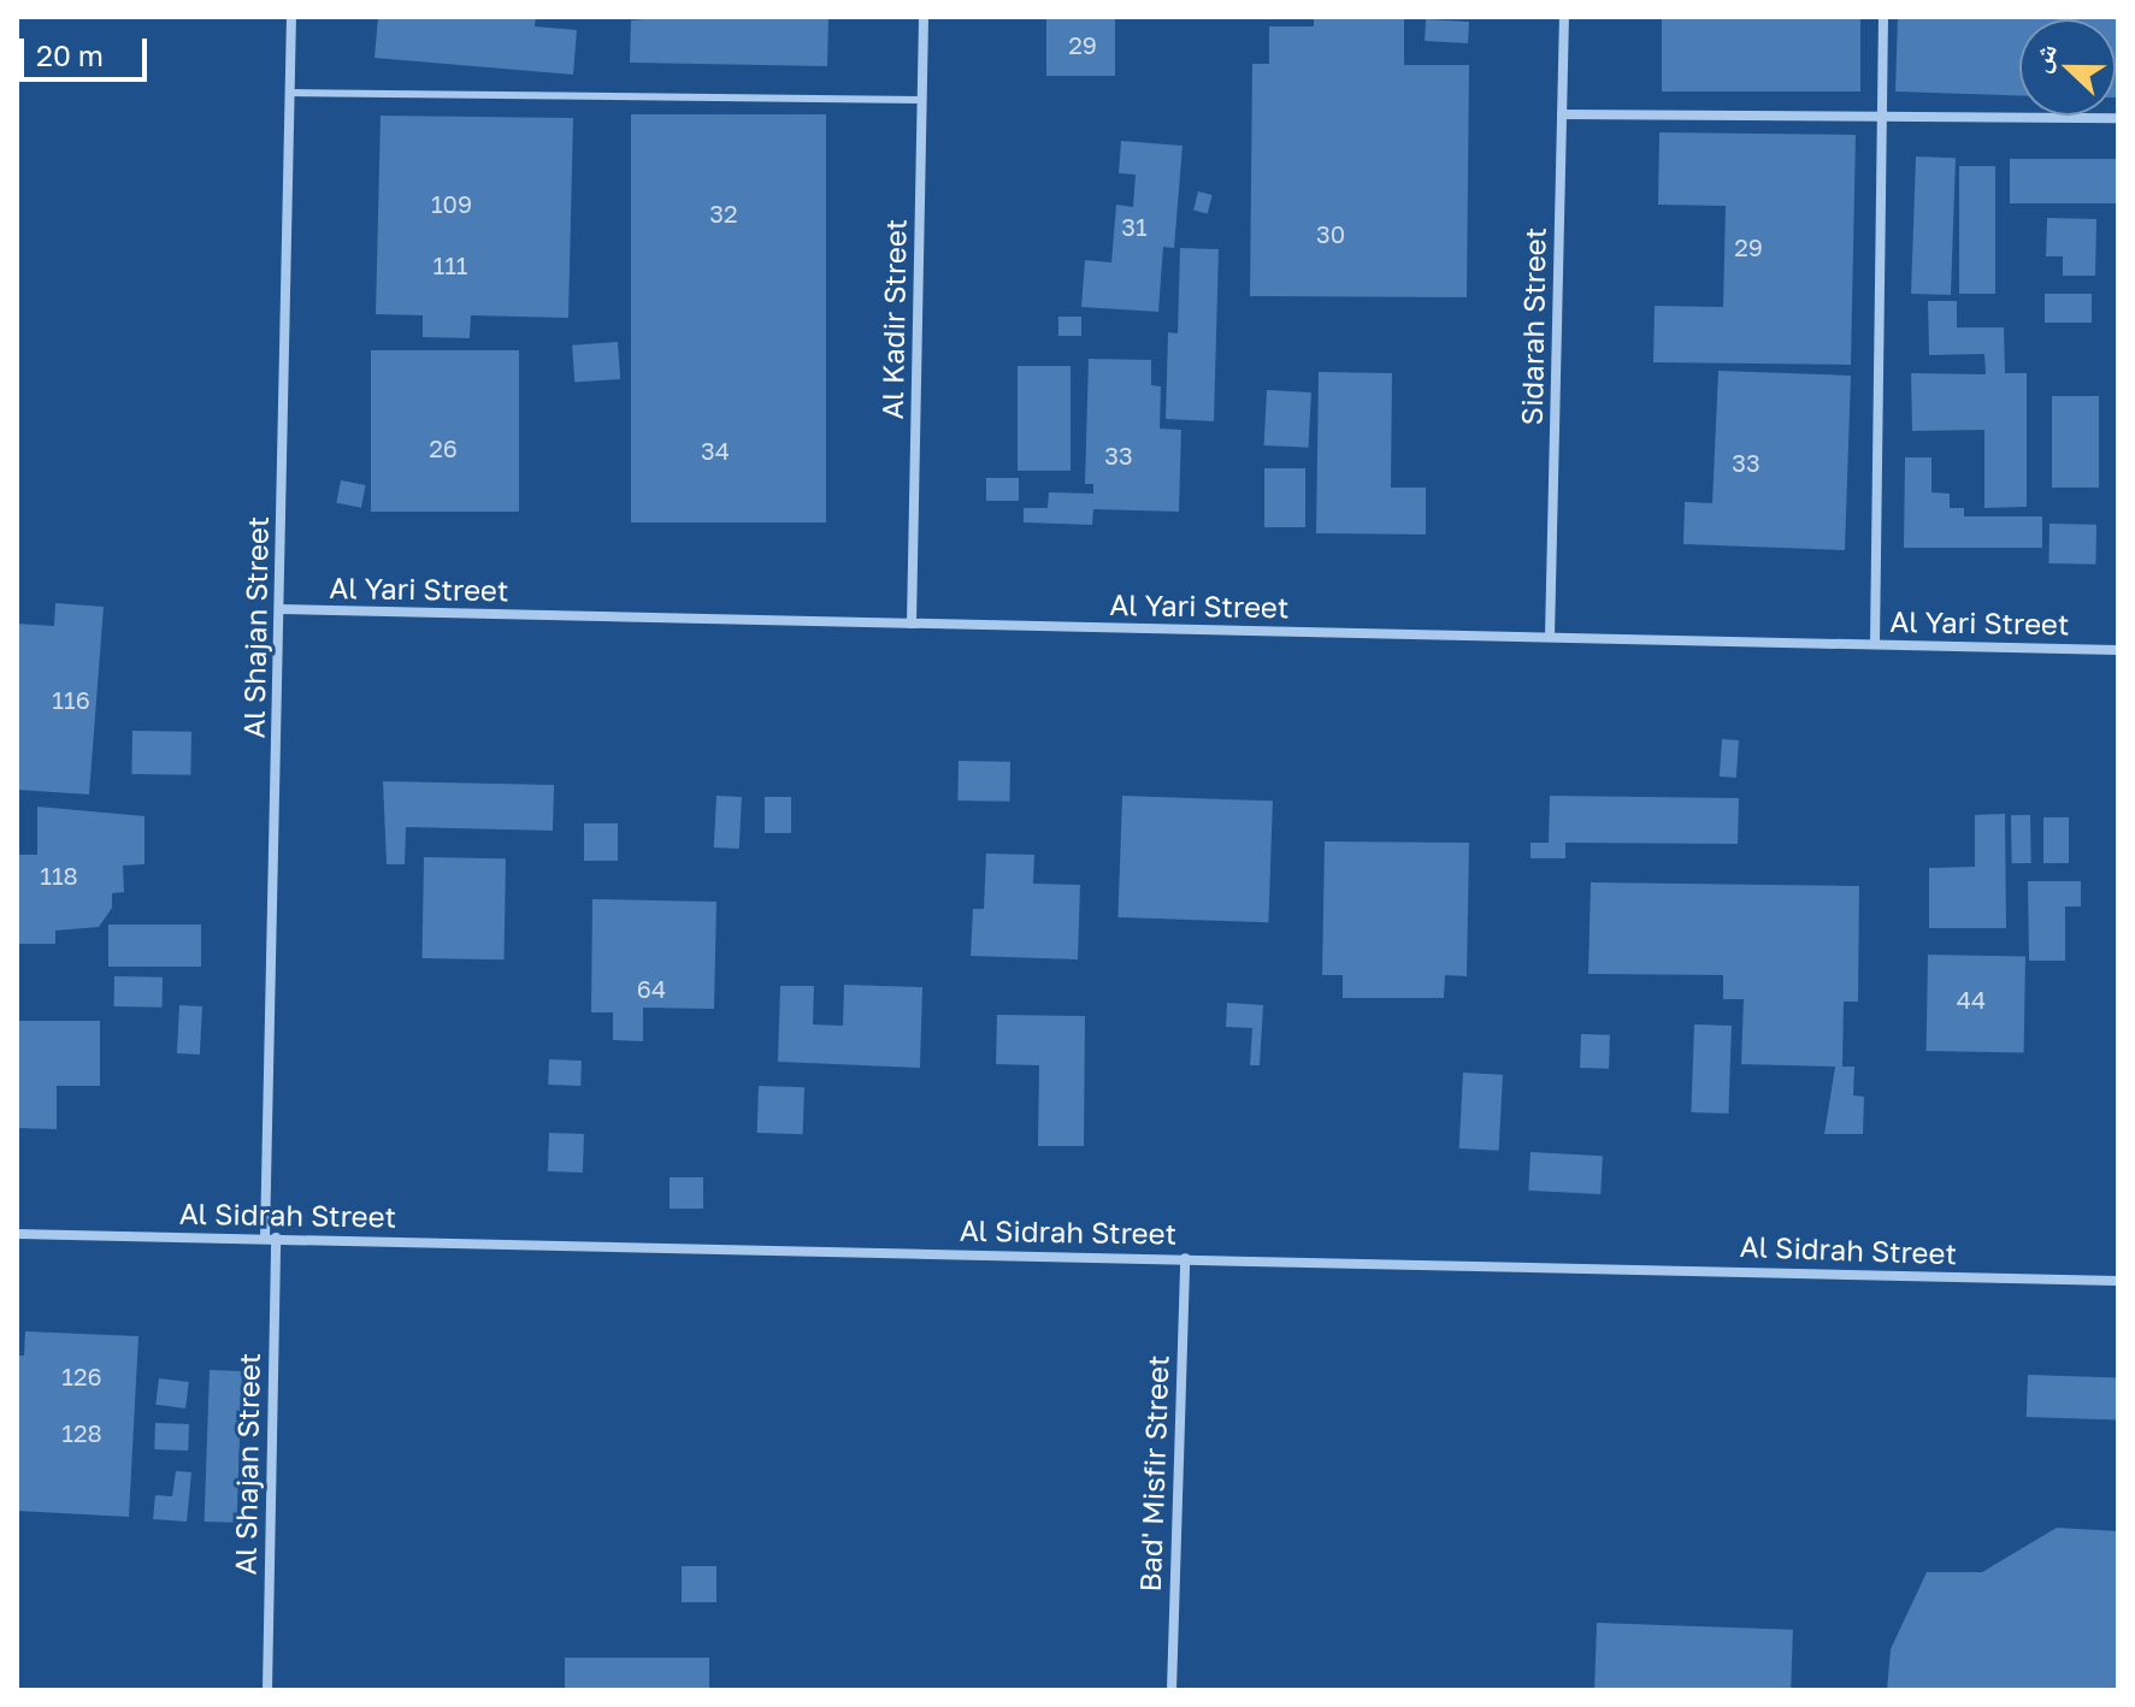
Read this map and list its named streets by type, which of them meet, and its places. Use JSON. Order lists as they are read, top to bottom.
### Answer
{
  "streets": {
    "street": [
      "Al Kadir Street",
      "Sidarah Street",
      "Al Yari Street",
      "Al Shajan Street",
      "Al Sidrah Street",
      "Bad' Misfir Street"
    ]
  },
  "crossings": [
    ["Al Kadir Street", "Al Yari Street"],
    ["Sidarah Street", "Al Yari Street"],
    ["Al Yari Street", "Al Shajan Street"],
    ["Al Shajan Street", "Al Sidrah Street"],
    ["Al Sidrah Street", "Bad' Misfir Street"]
  ],
  "house_numbers": [
    "29",
    "109",
    "32",
    "31",
    "30",
    "29",
    "111",
    "26",
    "34",
    "33",
    "33",
    "116",
    "118",
    "64",
    "44",
    "126",
    "128"
  ],
  "scale_bar": "20 m",
  "north": "left"
}
